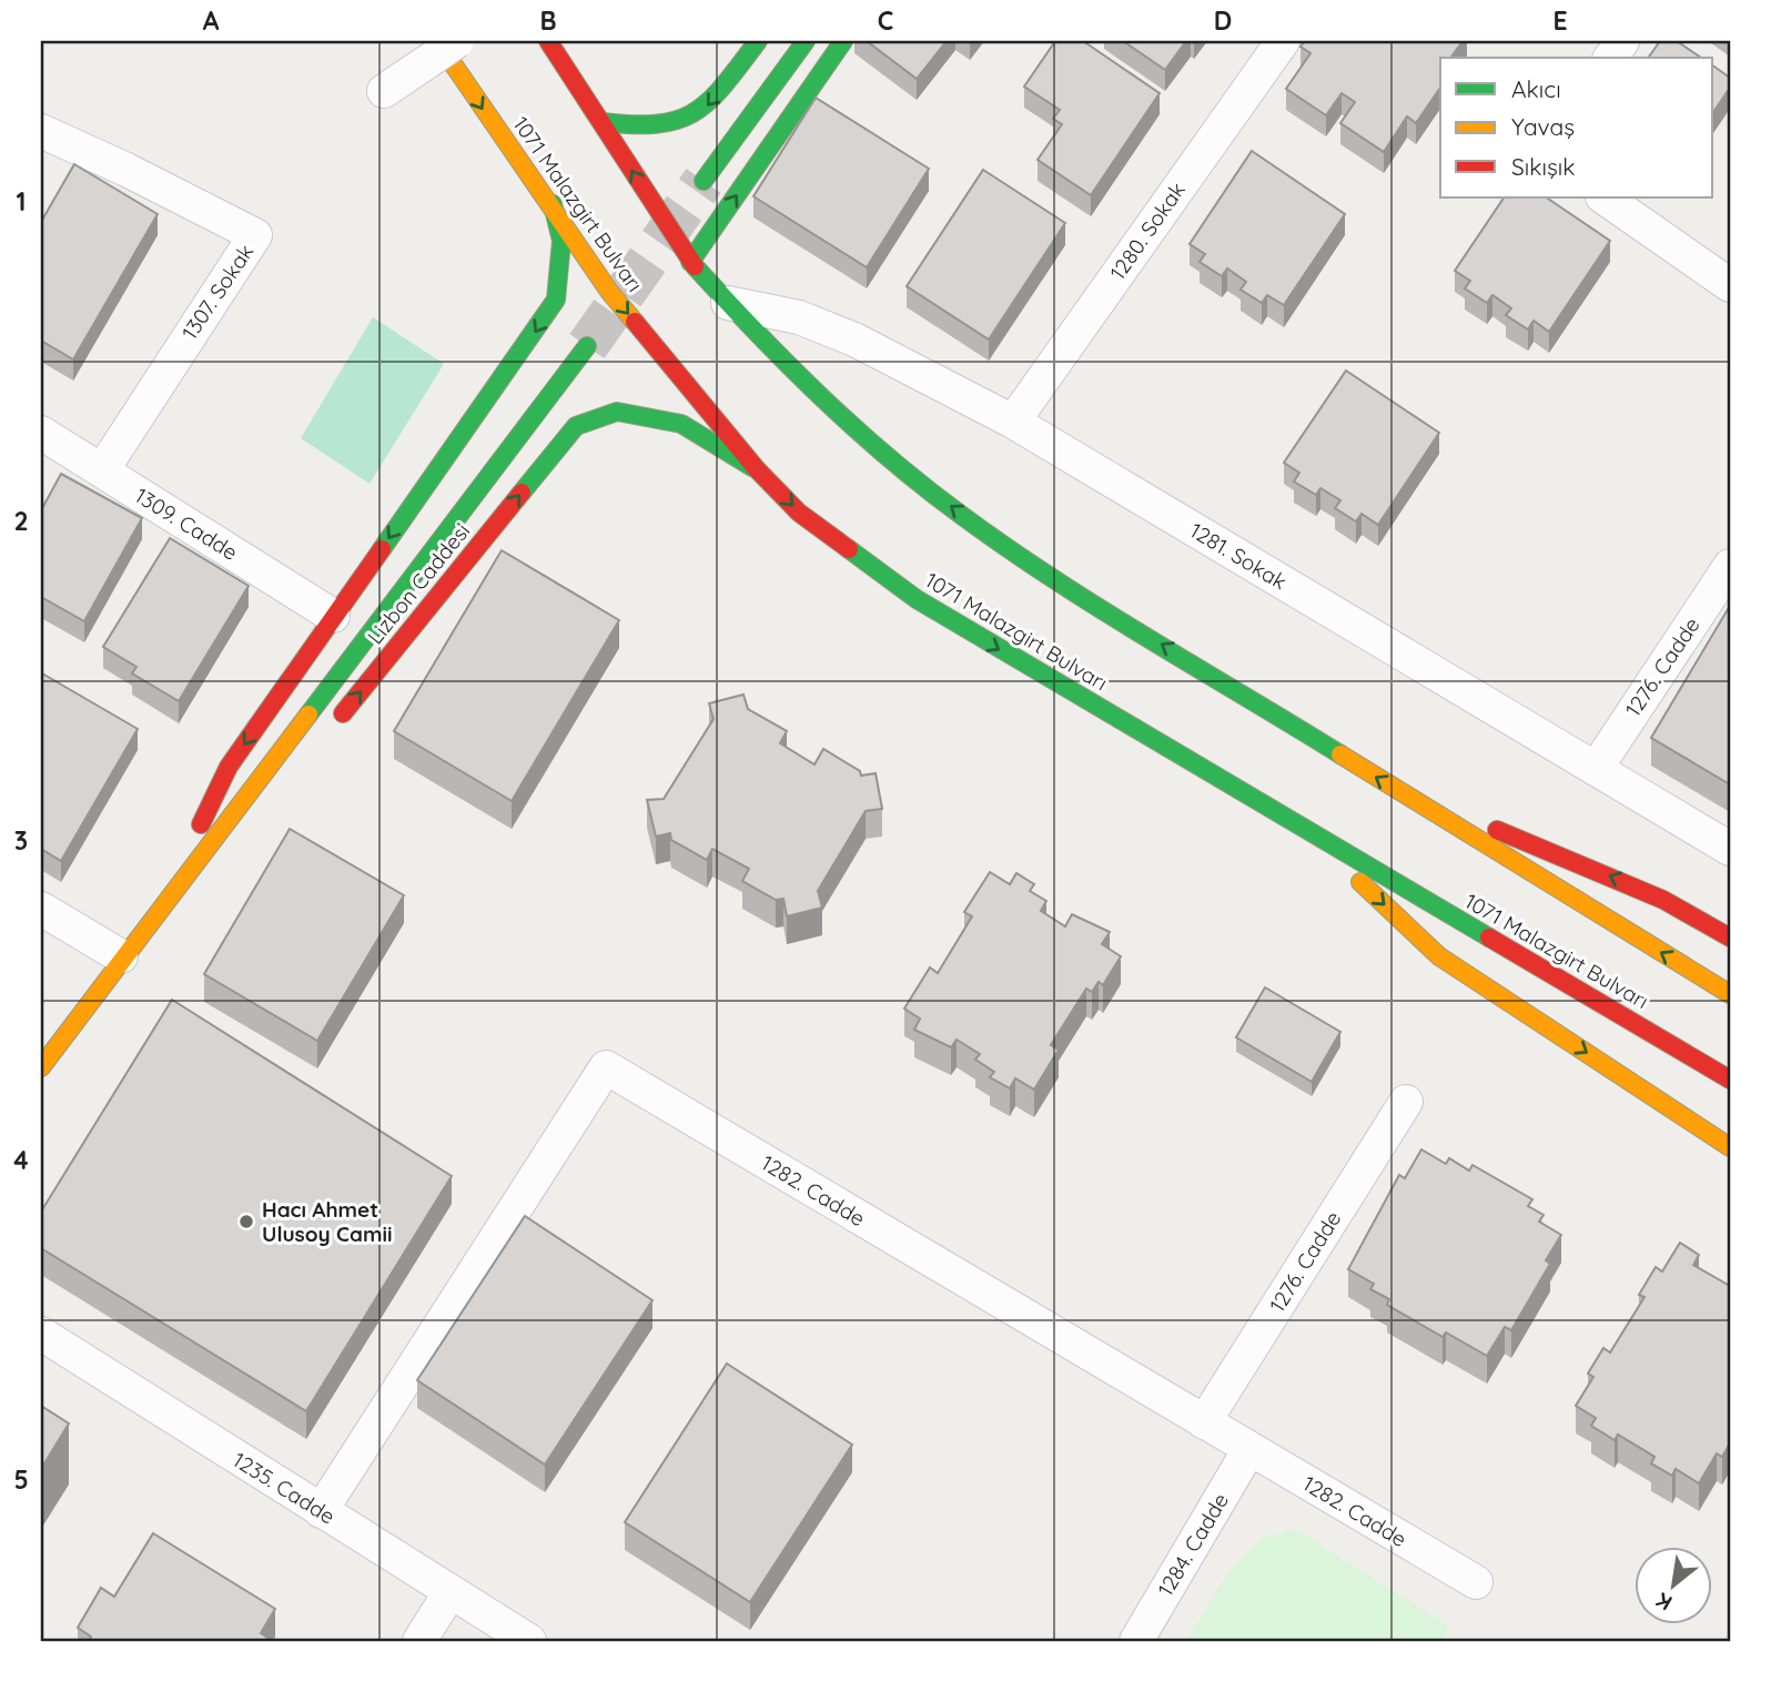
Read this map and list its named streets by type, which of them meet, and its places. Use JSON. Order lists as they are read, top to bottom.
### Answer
{
  "streets": {
    "main road": ["1071 Malazgirt Bulvarı", "Lizbon Caddesi"],
    "street": [
      "1280. Sokak",
      "1307. Sokak",
      "1309. Cadde",
      "1281. Sokak",
      "1276. Cadde",
      "1282. Cadde",
      "1235. Cadde",
      "1284. Cadde"
    ]
  },
  "crossings": [
    ["1071 Malazgirt Bulvarı", "Lizbon Caddesi"],
    ["1280. Sokak", "1281. Sokak"],
    ["1307. Sokak", "1309. Cadde"],
    ["1309. Cadde", "Lizbon Caddesi"],
    ["1281. Sokak", "1276. Cadde"],
    ["1276. Cadde", "1282. Cadde"],
    ["1282. Cadde", "1235. Cadde"],
    ["1282. Cadde", "1284. Cadde"]
  ],
  "places": ["Hacı Ahmet Ulusoy Camii"],
  "legend": ["Akıcı", "Yavaş", "Sıkışık"],
  "north": "bottom left",
  "grid": {
    "columns": [
      "A",
      "B",
      "C",
      "D",
      "E"
    ],
    "rows": [
      "1",
      "2",
      "3",
      "4",
      "5"
    ]
  }
}
